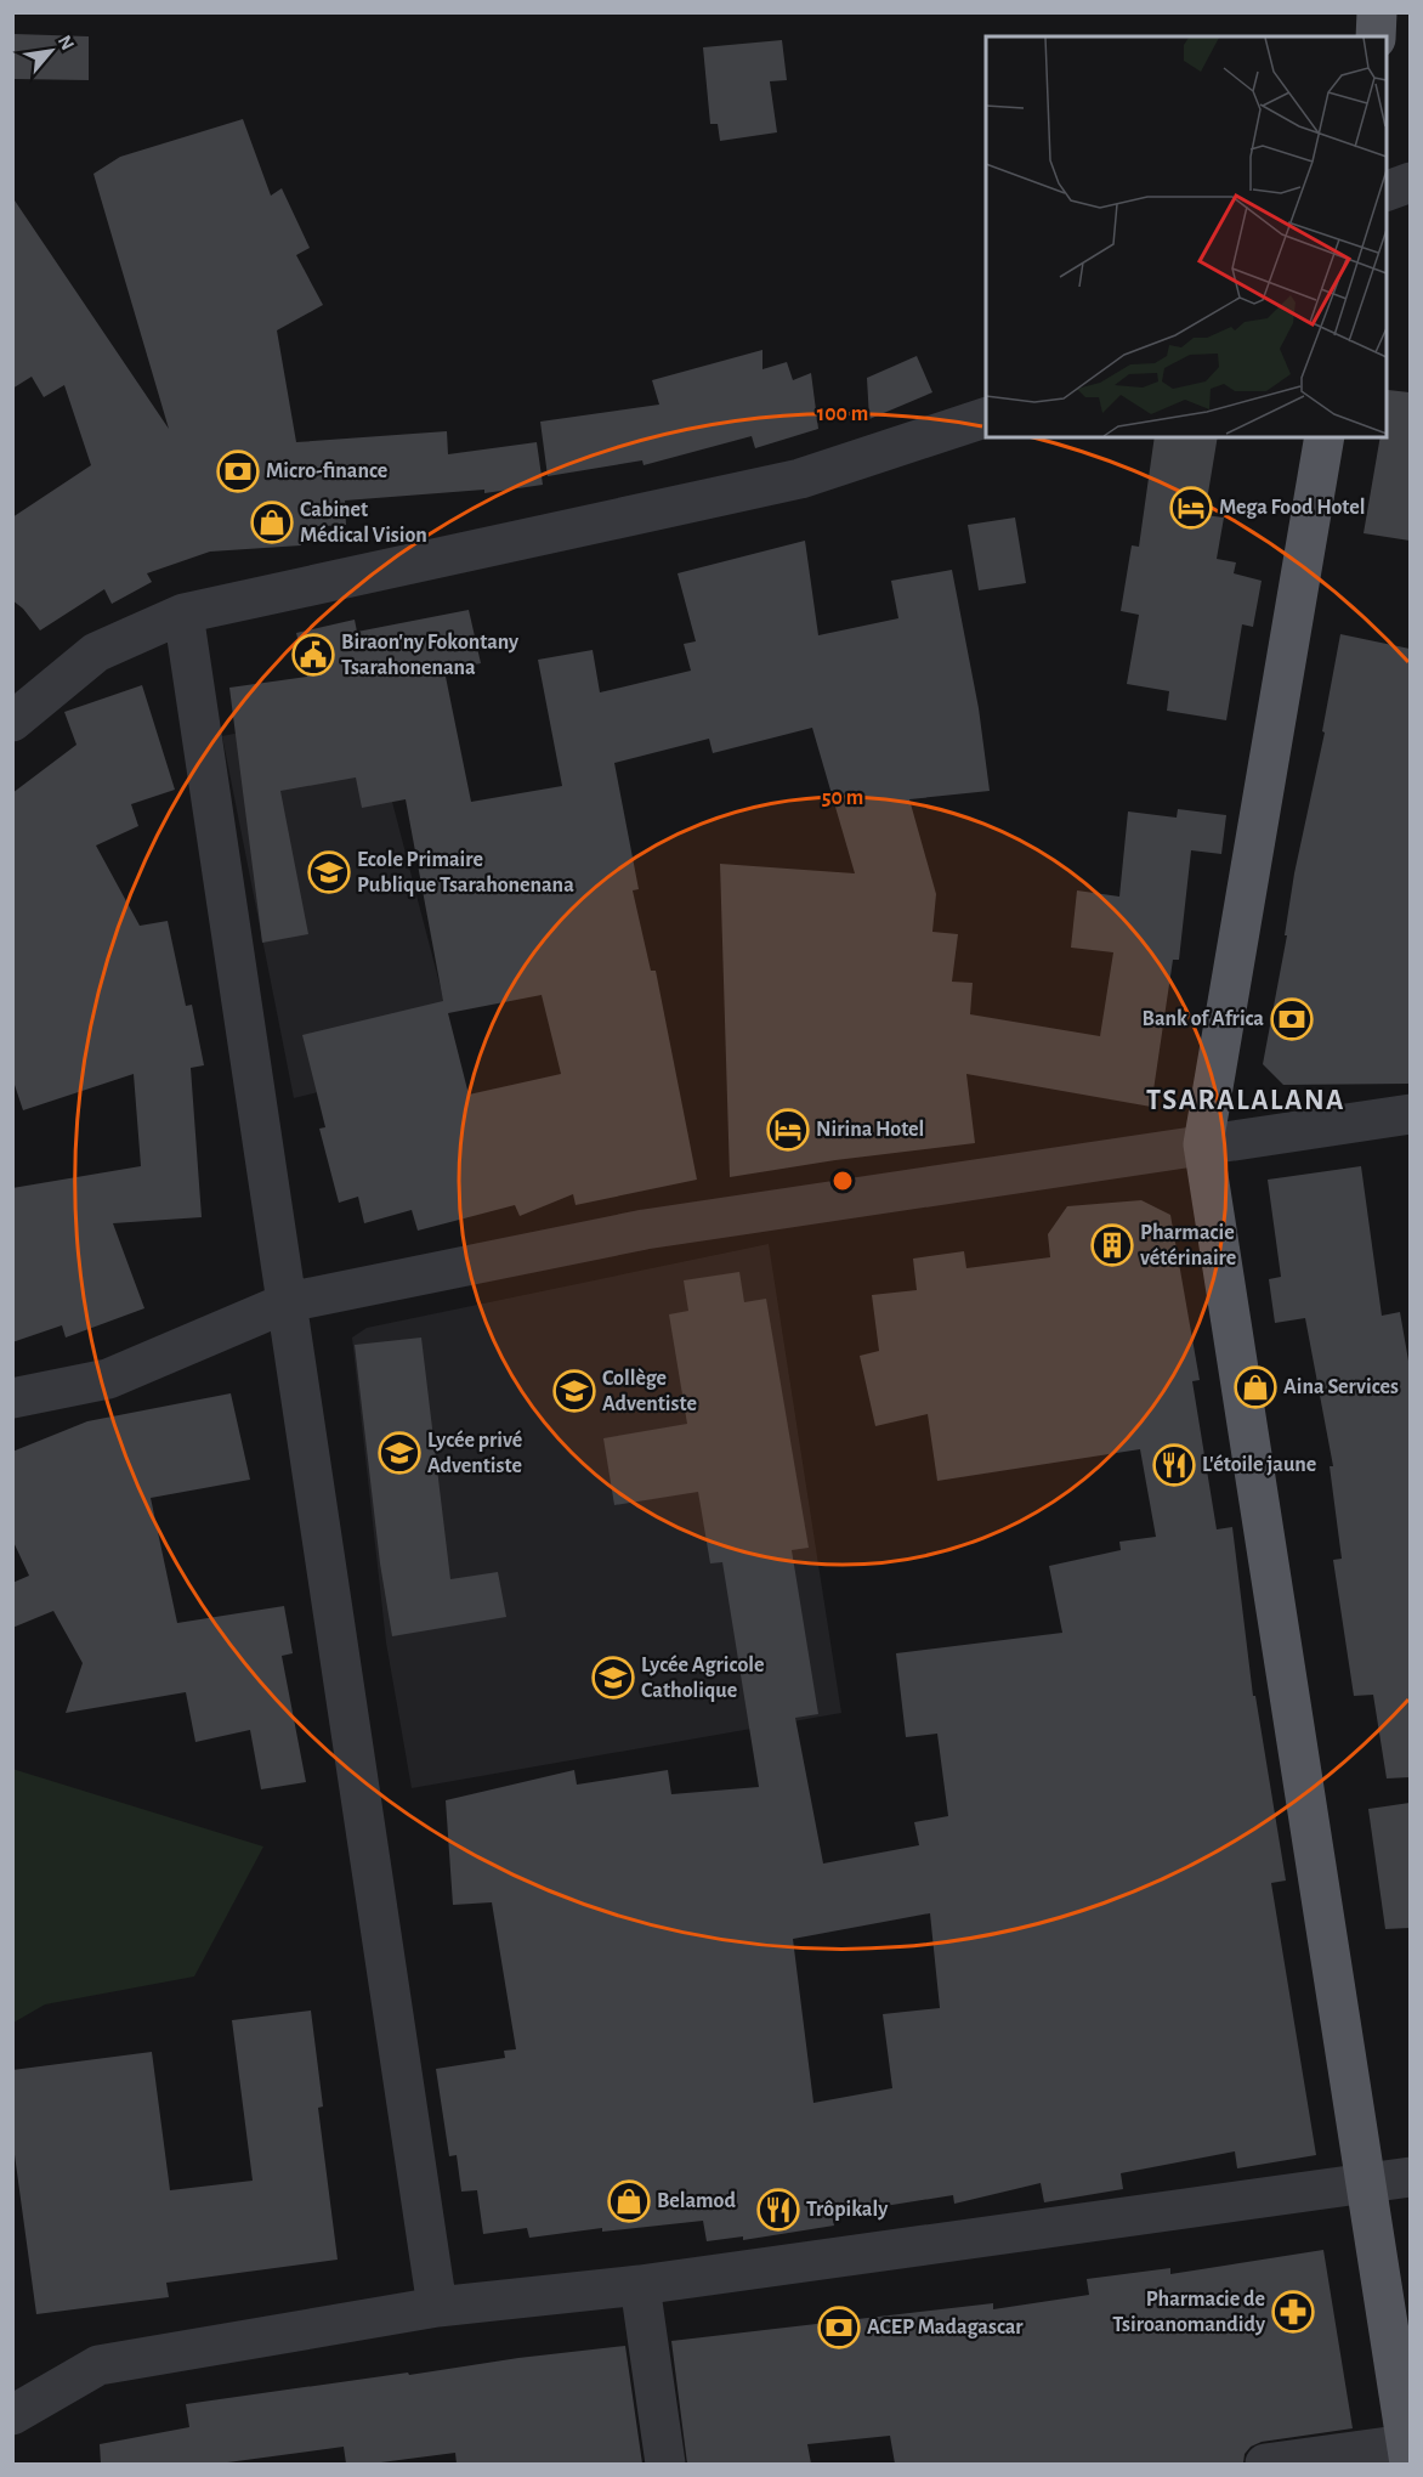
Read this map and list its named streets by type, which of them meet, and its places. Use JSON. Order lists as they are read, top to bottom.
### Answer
{
  "districts": ["TSARALALANA"],
  "places": {
    "bank": ["Micro-finance", "Bank of Africa", "ACEP Madagascar"],
    "hotel": ["Mega Food Hotel", "Nirina Hotel"],
    "shop": ["Cabinet Médical Vision", "Aina Services", "Belamod"],
    "public building": ["Biraon'ny Fokontany Tsarahonenana"],
    "school or university": [
      "Ecole Primaire Publique Tsarahonenana",
      "Collège Adventiste",
      "Lycée privé Adventiste",
      "Lycée Agricole Catholique"
    ],
    "building": ["Pharmacie vétérinaire"],
    "restaurant": ["L'étoile jaune", "Trôpikaly"],
    "pharmacy": ["Pharmacie de Tsiroanomandidy"]
  },
  "north": "top right",
  "rings": ["100 m", "50 m"]
}
